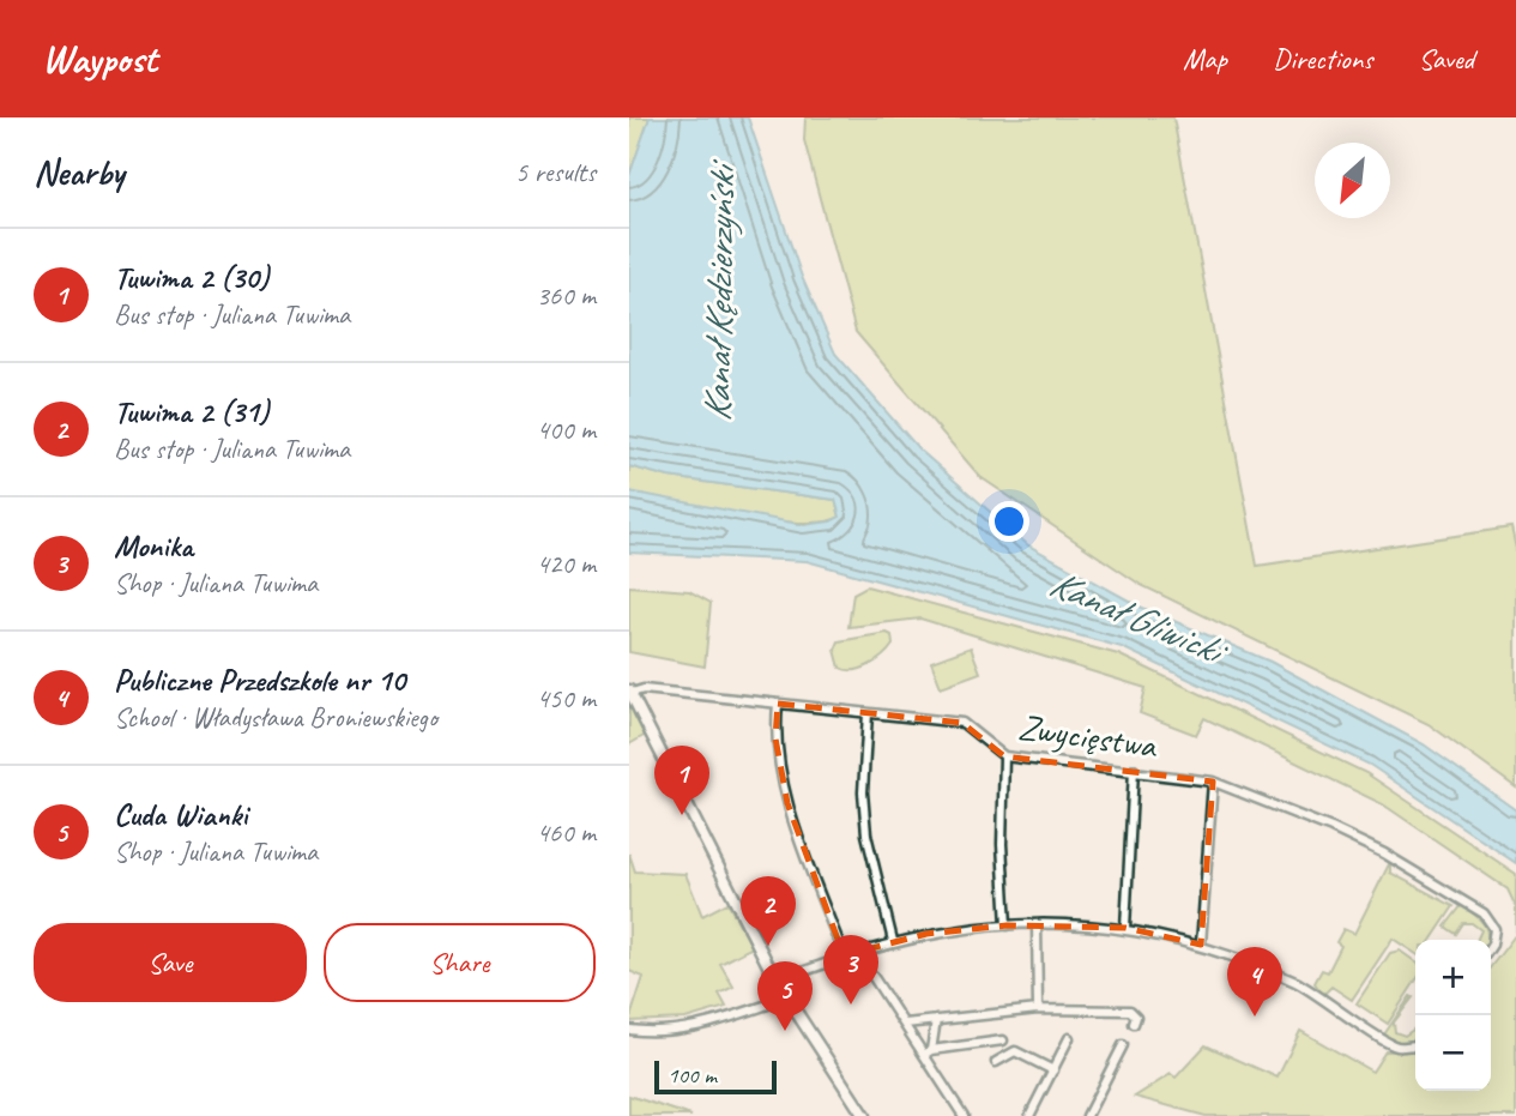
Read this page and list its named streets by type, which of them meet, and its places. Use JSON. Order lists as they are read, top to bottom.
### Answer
{
  "streets": {
    "street": ["Zwycięstwa"]
  },
  "water": ["Kanał Kędzierzyński", "Kanał Gliwicki"],
  "scale_bar": "100 m",
  "north": "bottom left",
  "page": {
    "header": "Waypost",
    "nav": ["Map", "Directions", "Saved"],
    "heading": ["Nearby", "5 results"],
    "list": [
      {
        "mark": "1",
        "name": "Tuwima 2 (30)",
        "note": "Bus stop · Juliana Tuwima",
        "value": "360 m"
      },
      {
        "mark": "2",
        "name": "Tuwima 2 (31)",
        "note": "Bus stop · Juliana Tuwima",
        "value": "400 m"
      },
      {
        "mark": "3",
        "name": "Monika",
        "note": "Shop · Juliana Tuwima",
        "value": "420 m"
      },
      {
        "mark": "4",
        "name": "Publiczne Przedszkole nr 10",
        "note": "School · Władysława Broniewskiego",
        "value": "450 m"
      },
      {
        "mark": "5",
        "name": "Cuda Wianki",
        "note": "Shop · Juliana Tuwima",
        "value": "460 m"
      }
    ],
    "pins": [
      "1",
      "2",
      "3",
      "4",
      "5"
    ],
    "buttons": ["Save", "Share"],
    "map_buttons": ["+", "−"],
    "scale": "100 m"
  }
}
